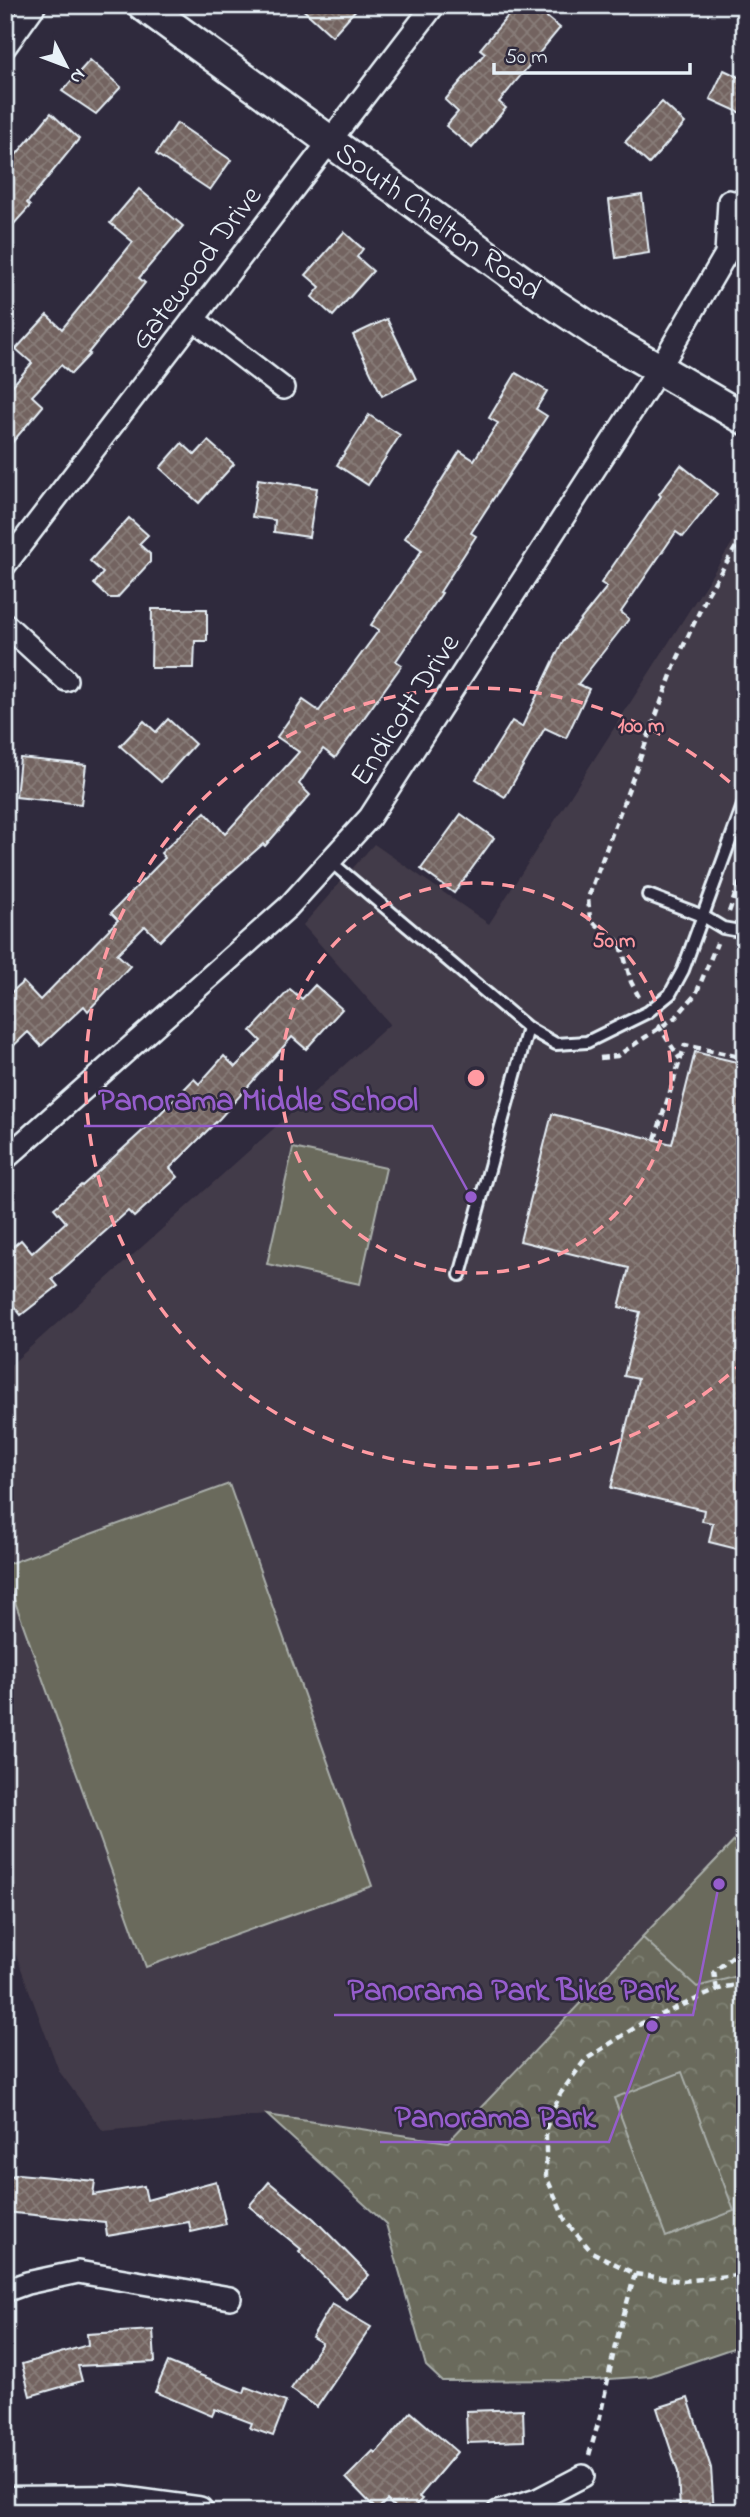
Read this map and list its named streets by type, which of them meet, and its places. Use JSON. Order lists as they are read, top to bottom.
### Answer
{
  "streets": {
    "main road": ["South Chelton Road"],
    "street": ["Gatewood Drive", "Endicott Drive"]
  },
  "crossings": [
    ["South Chelton Road", "Gatewood Drive"],
    ["South Chelton Road", "Endicott Drive"]
  ],
  "places": ["Panorama Middle School", "Panorama Park Bike Park", "Panorama Park"],
  "scale_bar": "50 m",
  "north": "bottom right",
  "rings": ["100 m", "50 m"]
}
